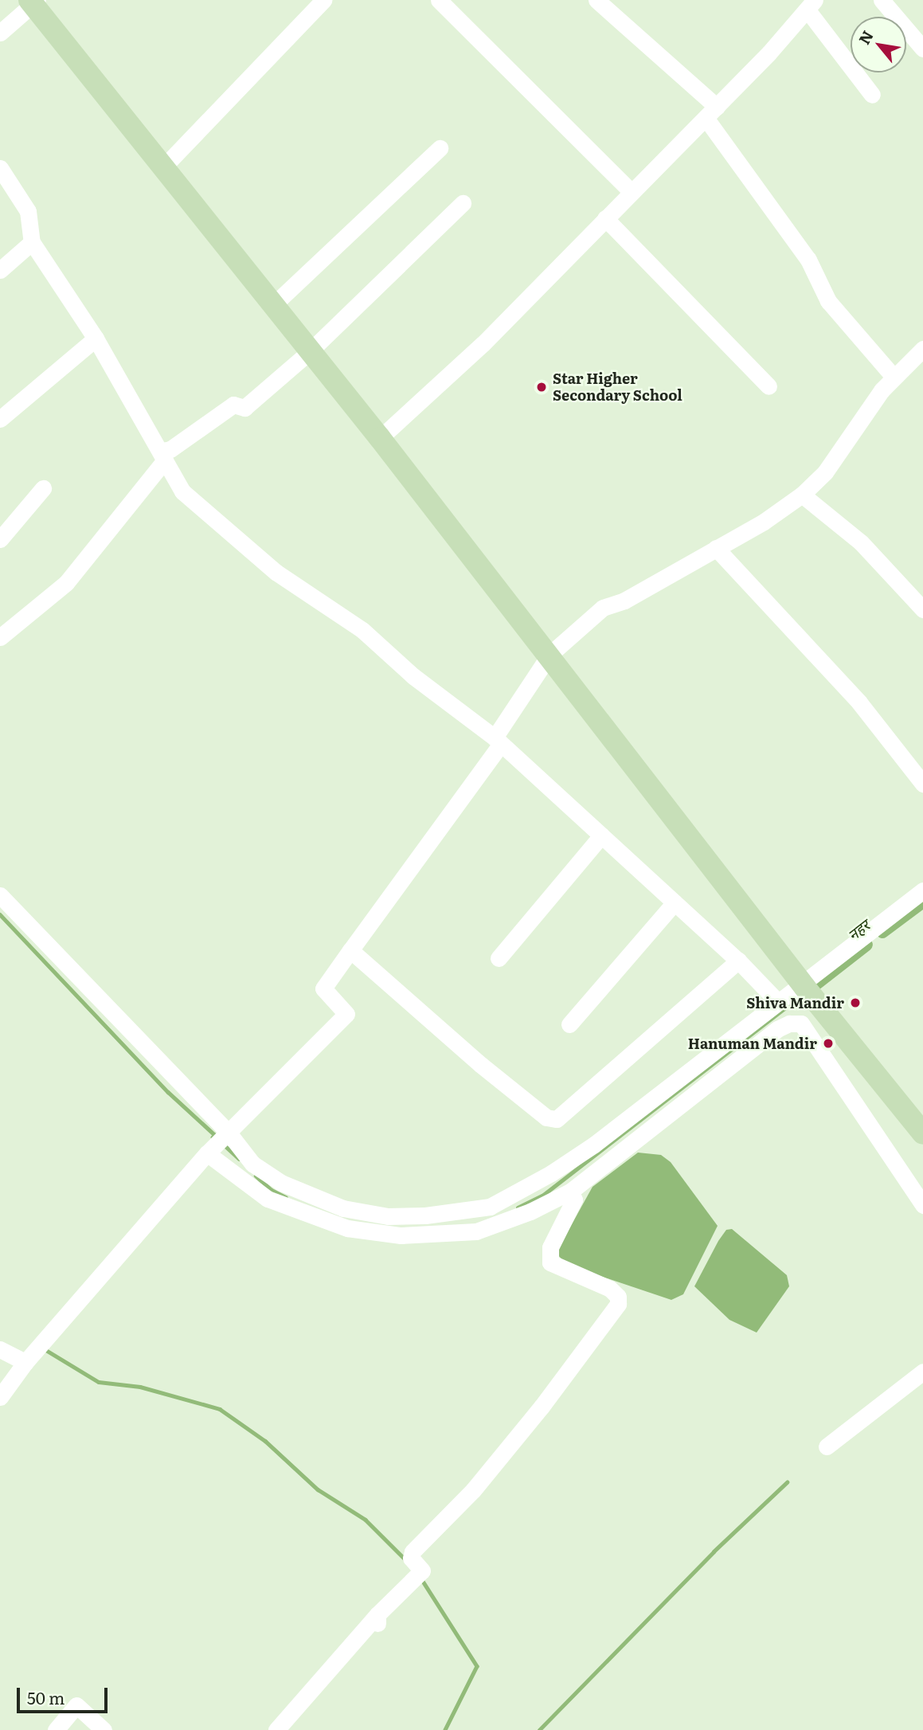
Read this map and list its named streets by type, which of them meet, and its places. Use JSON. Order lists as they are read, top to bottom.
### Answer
{
  "water": ["नहर"],
  "places": ["Star Higher Secondary School", "Shiva Mandir", "Hanuman Mandir"],
  "scale_bar": "50 m",
  "north": "top left"
}
